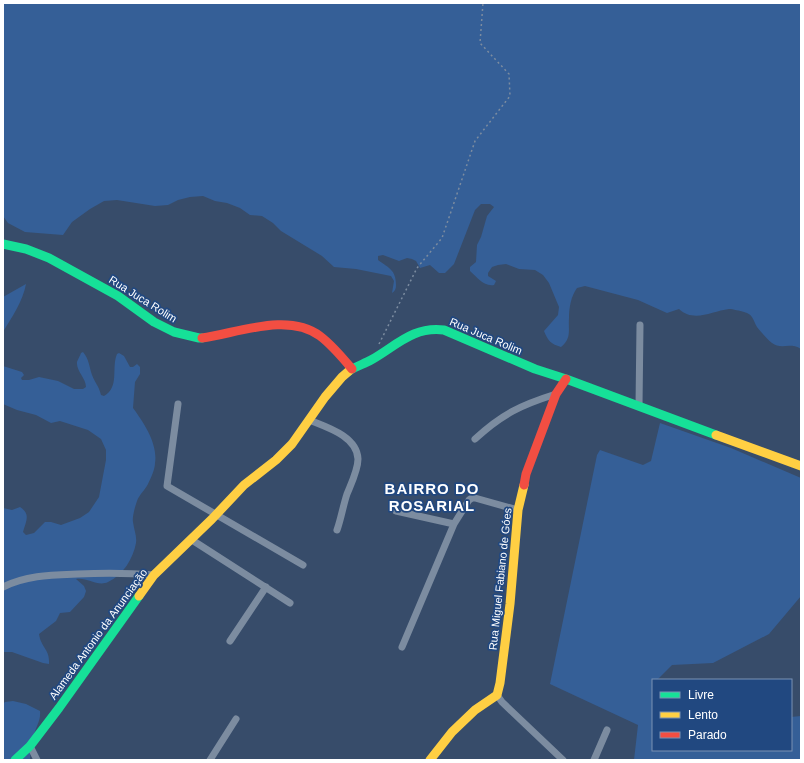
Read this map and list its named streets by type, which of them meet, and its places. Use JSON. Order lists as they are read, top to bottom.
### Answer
{
  "streets": {
    "street": ["Rua Juca Rolim", "Rua Miguel Fabiano de Góes", "Alameda Antonio da Anunciação"]
  },
  "crossings": [
    ["Rua Juca Rolim", "Rua Miguel Fabiano de Góes"],
    ["Rua Juca Rolim", "Alameda Antonio da Anunciação"]
  ],
  "districts": ["BAIRRO DO ROSARIAL"],
  "legend": ["Livre", "Lento", "Parado"]
}
